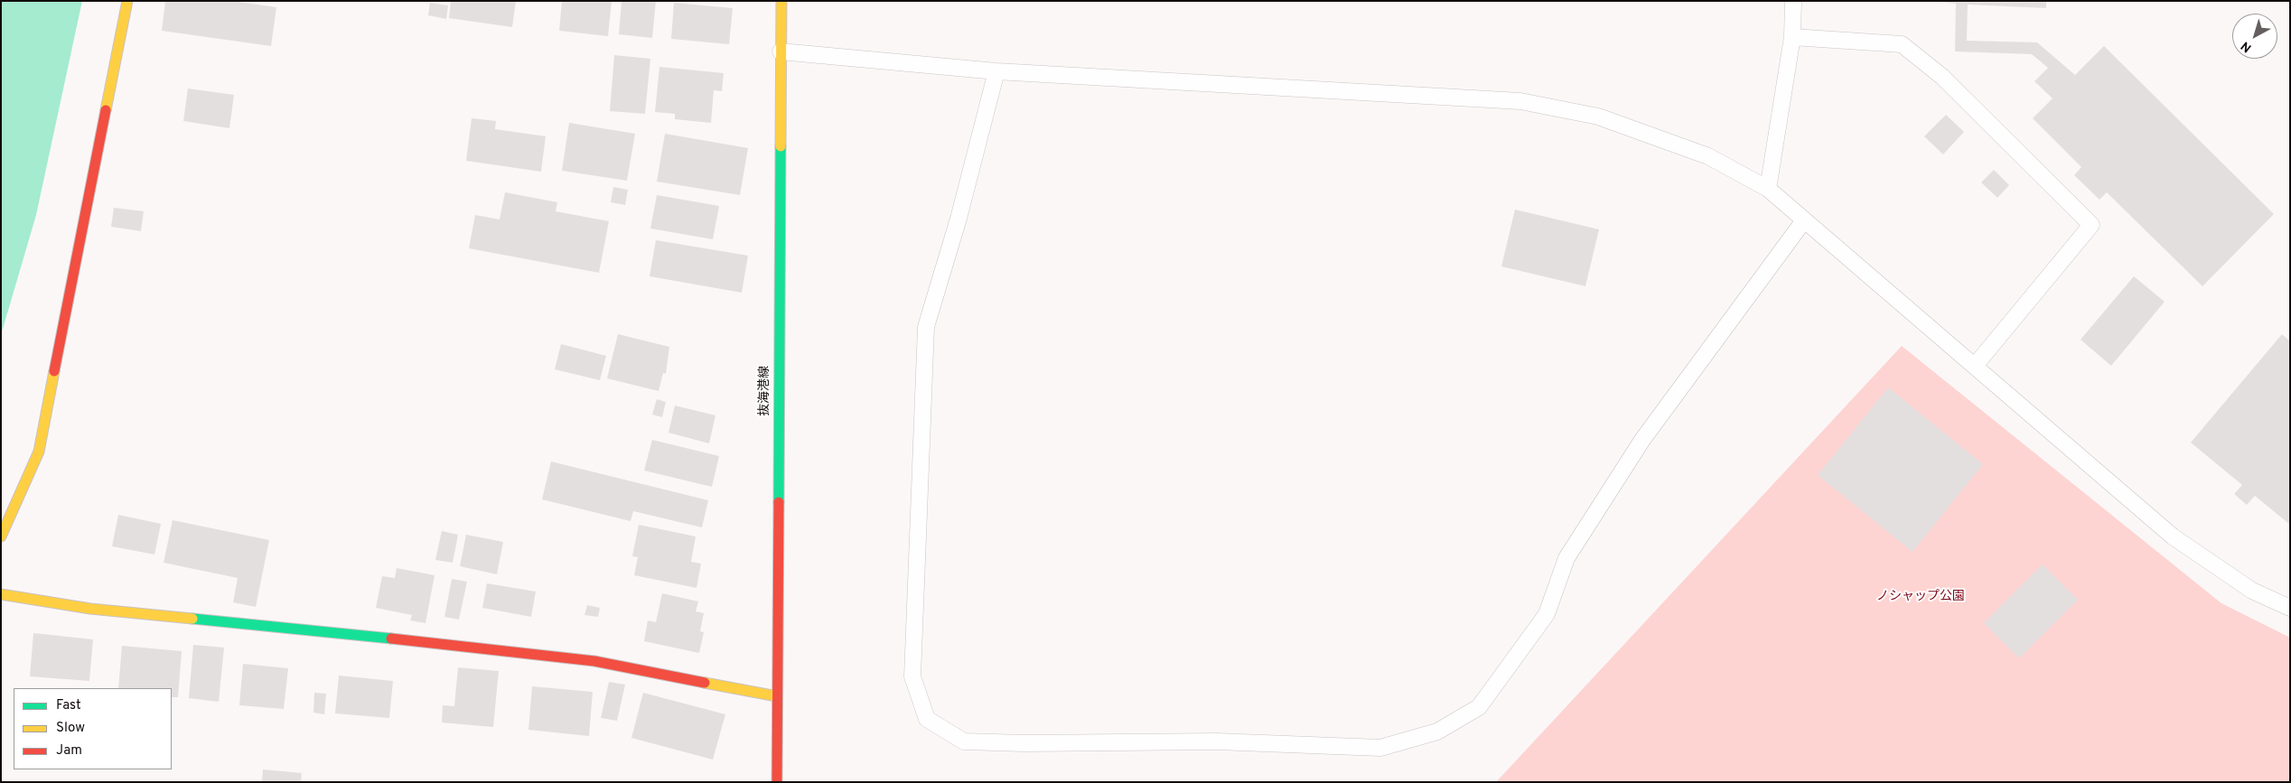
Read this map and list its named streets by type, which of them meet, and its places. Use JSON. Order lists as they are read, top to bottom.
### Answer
{
  "streets": {
    "street": ["抜海港線"]
  },
  "parks": ["ノシャップ公園"],
  "legend": ["Fast", "Slow", "Jam"],
  "north": "bottom left"
}
